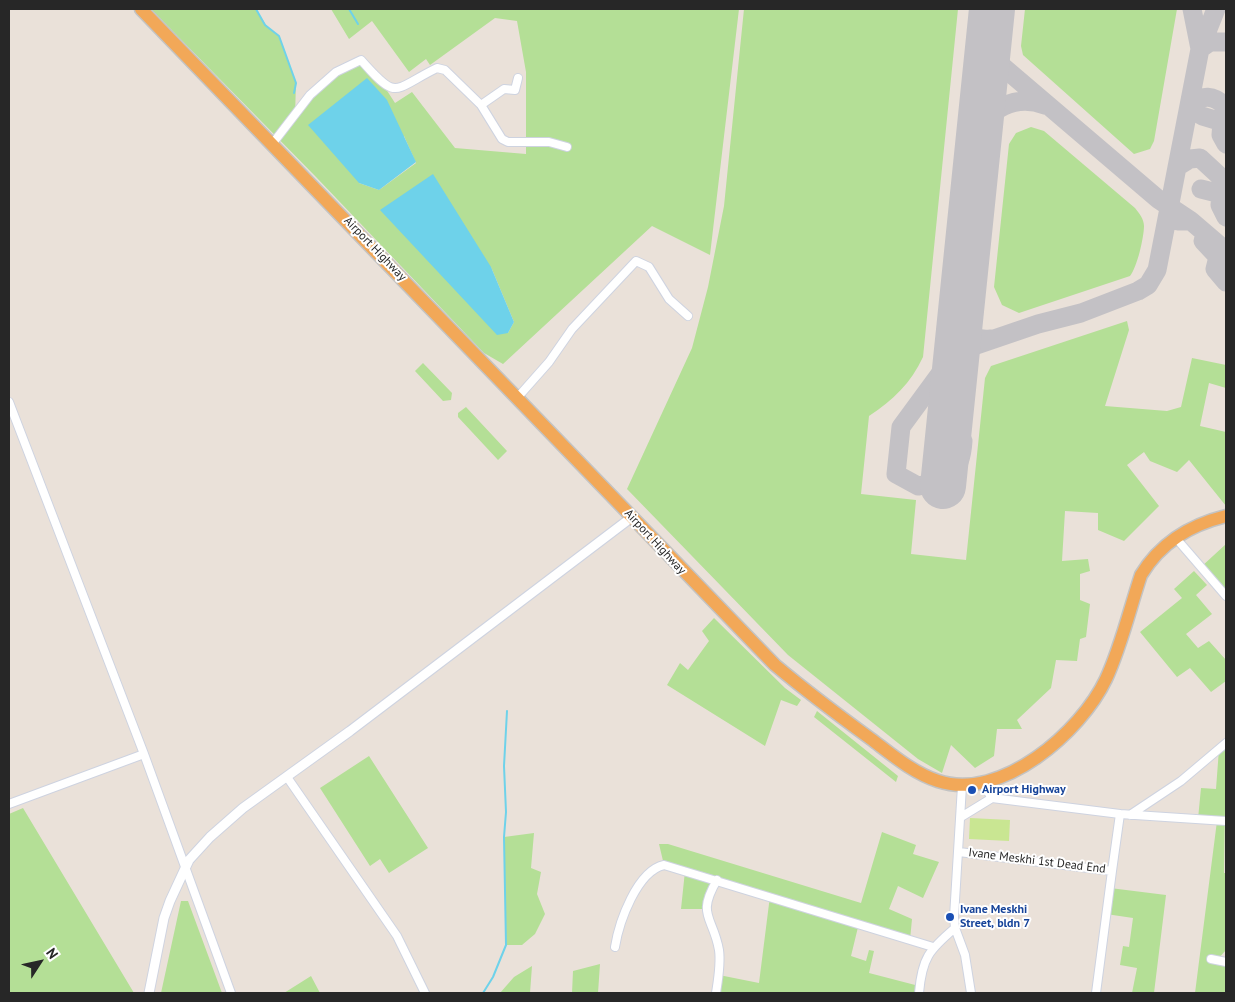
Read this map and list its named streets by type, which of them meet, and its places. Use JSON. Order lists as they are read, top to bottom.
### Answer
{
  "streets": {
    "highway": ["Airport Highway"],
    "street": ["Ivane Meskhi 1st Dead End"]
  },
  "places": ["Airport Highway", "Ivane Meskhi Street, bldn 7"],
  "north": "top right"
}
